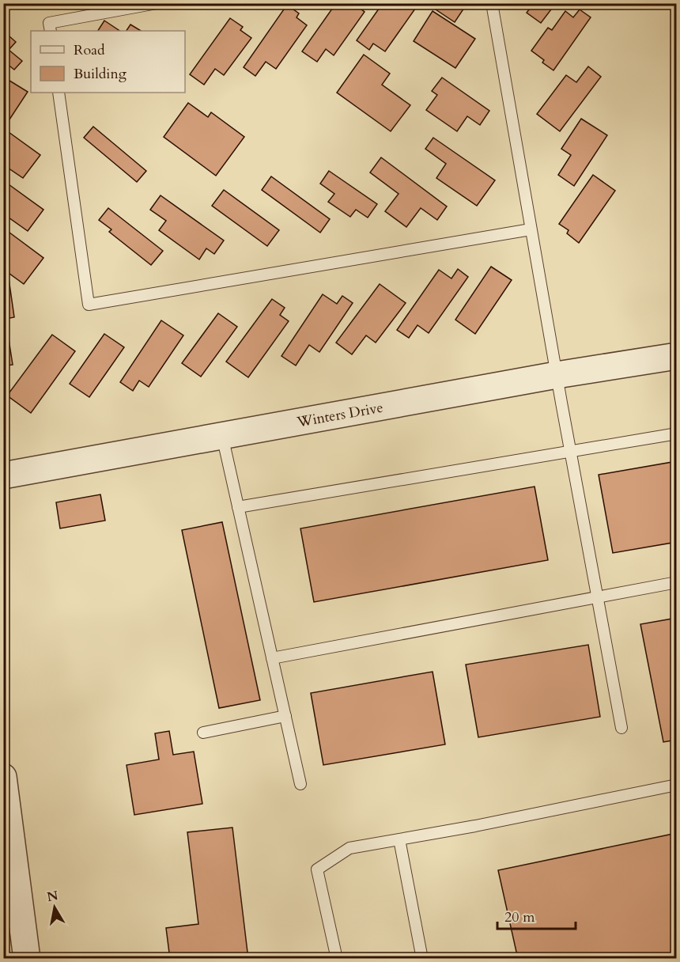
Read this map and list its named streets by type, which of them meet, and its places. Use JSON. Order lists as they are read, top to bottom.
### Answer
{
  "streets": {
    "street": ["Winters Drive"]
  },
  "legend": ["Road", "Building"],
  "scale_bar": "20 m",
  "north": "top"
}
